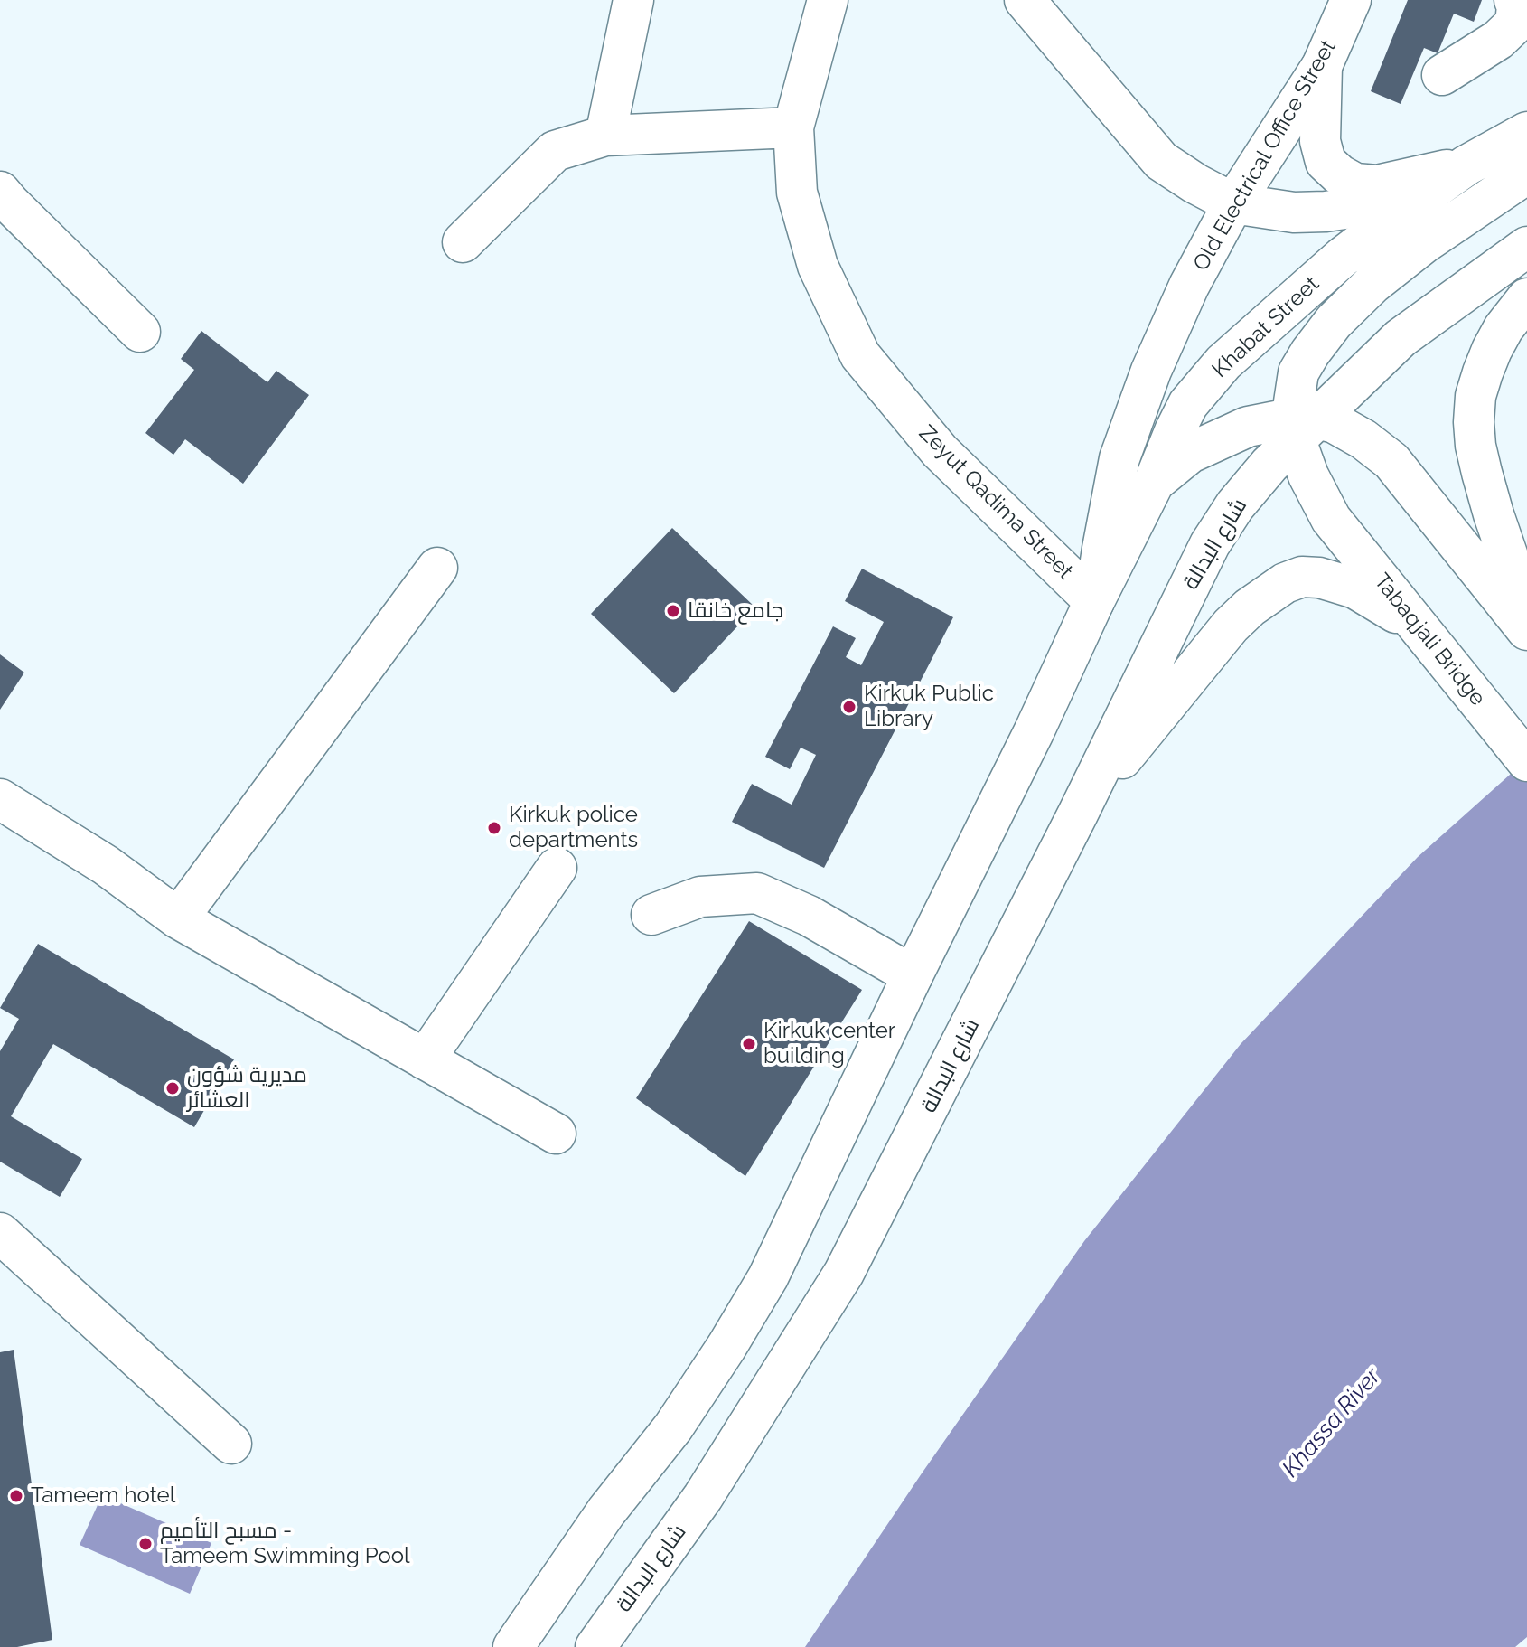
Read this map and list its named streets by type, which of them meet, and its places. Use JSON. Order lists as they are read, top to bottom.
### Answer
{
  "streets": {
    "main road": [
      "Old Electrical Office Street",
      "Khabat Street",
      "Zeyut Qadima Street",
      "شارع البدالة",
      "Tabaqjali Bridge"
    ]
  },
  "crossings": [
    ["Old Electrical Office Street", "Khabat Street"],
    ["Old Electrical Office Street", "Zeyut Qadima Street"],
    ["Khabat Street", "Zeyut Qadima Street"],
    ["شارع البدالة", "Tabaqjali Bridge"]
  ],
  "water": ["Khassa River"],
  "places": [
    "جامع خانقا",
    "Kirkuk Public Library",
    "Kirkuk police departments",
    "Kirkuk center building",
    "مديرية شؤون العشائر",
    "Tameem hotel",
    "مسبح التأميم - Tameem Swimming Pool"
  ]
}
